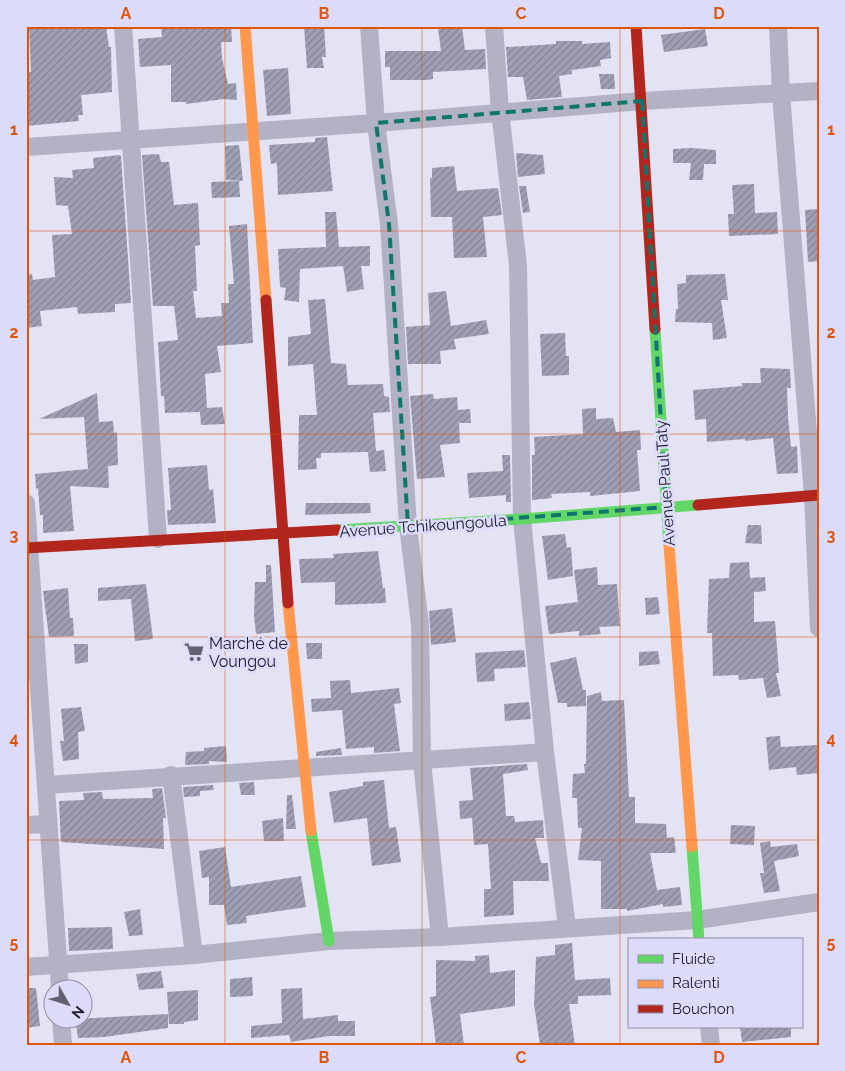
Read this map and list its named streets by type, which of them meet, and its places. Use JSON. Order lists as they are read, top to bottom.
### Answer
{
  "streets": {
    "street": ["Avenue Paul Taty", "Avenue Tchikoungoula"]
  },
  "crossings": [
    ["Avenue Paul Taty", "Avenue Tchikoungoula"]
  ],
  "places": {
    "supermarket": ["Marché de Voungou"]
  },
  "legend": ["Fluide", "Ralenti", "Bouchon"],
  "north": "bottom right",
  "grid": {
    "columns": [
      "A",
      "B",
      "C",
      "D"
    ],
    "rows": [
      "1",
      "2",
      "3",
      "4",
      "5"
    ]
  }
}
